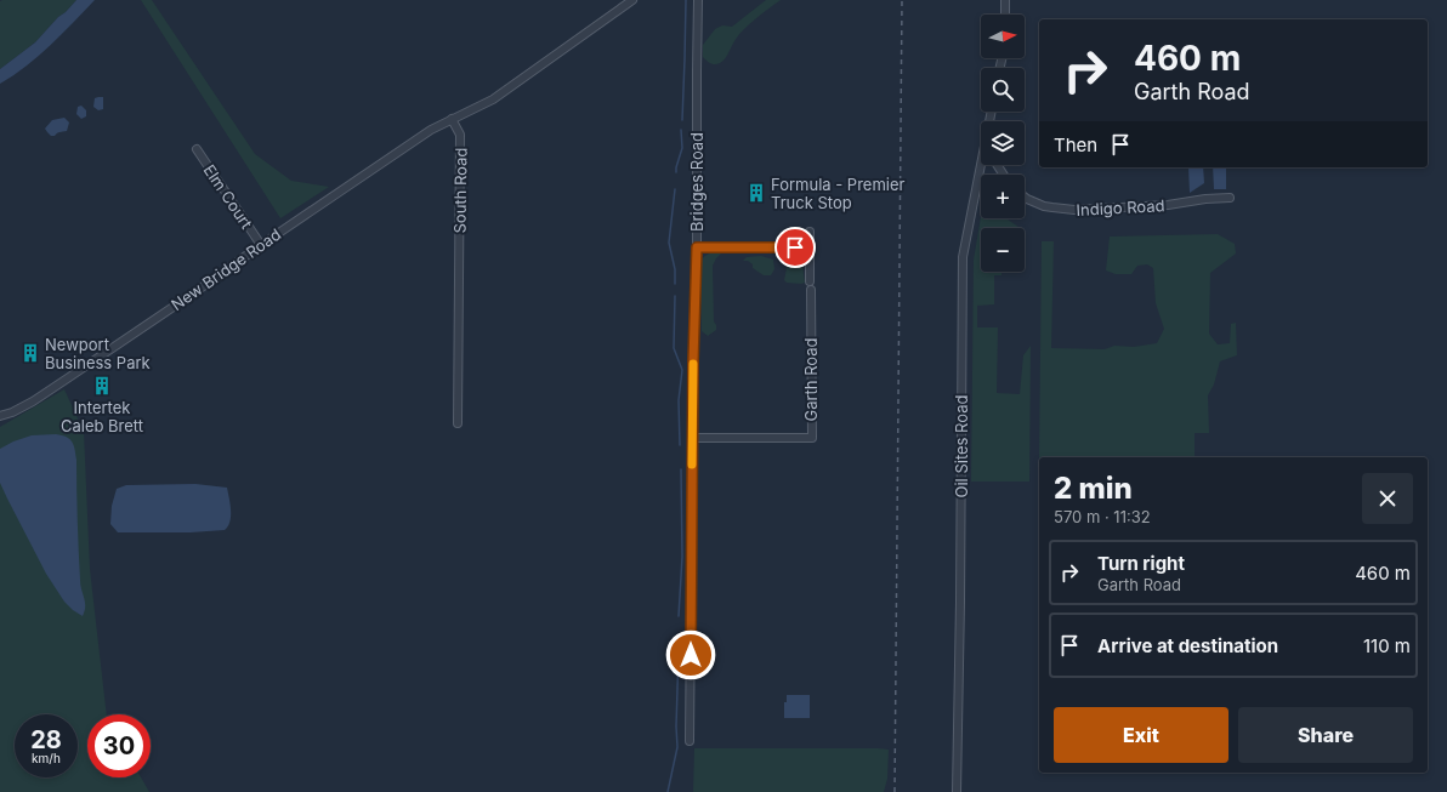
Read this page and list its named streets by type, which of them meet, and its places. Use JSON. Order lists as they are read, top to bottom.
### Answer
{
  "streets": {
    "street": [
      "Bridges Road",
      "South Road",
      "Elm Court",
      "Indigo Road",
      "New Bridge Road",
      "Garth Road",
      "Oil Sites Road"
    ]
  },
  "crossings": [
    ["Bridges Road", "Garth Road"],
    ["South Road", "New Bridge Road"],
    ["Elm Court", "New Bridge Road"]
  ],
  "places": {
    "building": ["Formula - Premier Truck Stop", "Newport Business Park", "Intertek Caleb Brett"]
  },
  "north": "right",
  "page": {
    "map_buttons": ["+", "−"],
    "turn": ["460 m", "Garth Road"],
    "then": "Then",
    "heading": ["2 min", "570 m · 11:32"],
    "list": [
      {
        "name": "Turn right",
        "note": "Garth Road",
        "value": "460 m"
      },
      {
        "name": "Arrive at destination",
        "value": "110 m"
      }
    ],
    "buttons": ["Exit", "Share"],
    "speed": "28 km/h",
    "limit": "30"
  }
}
